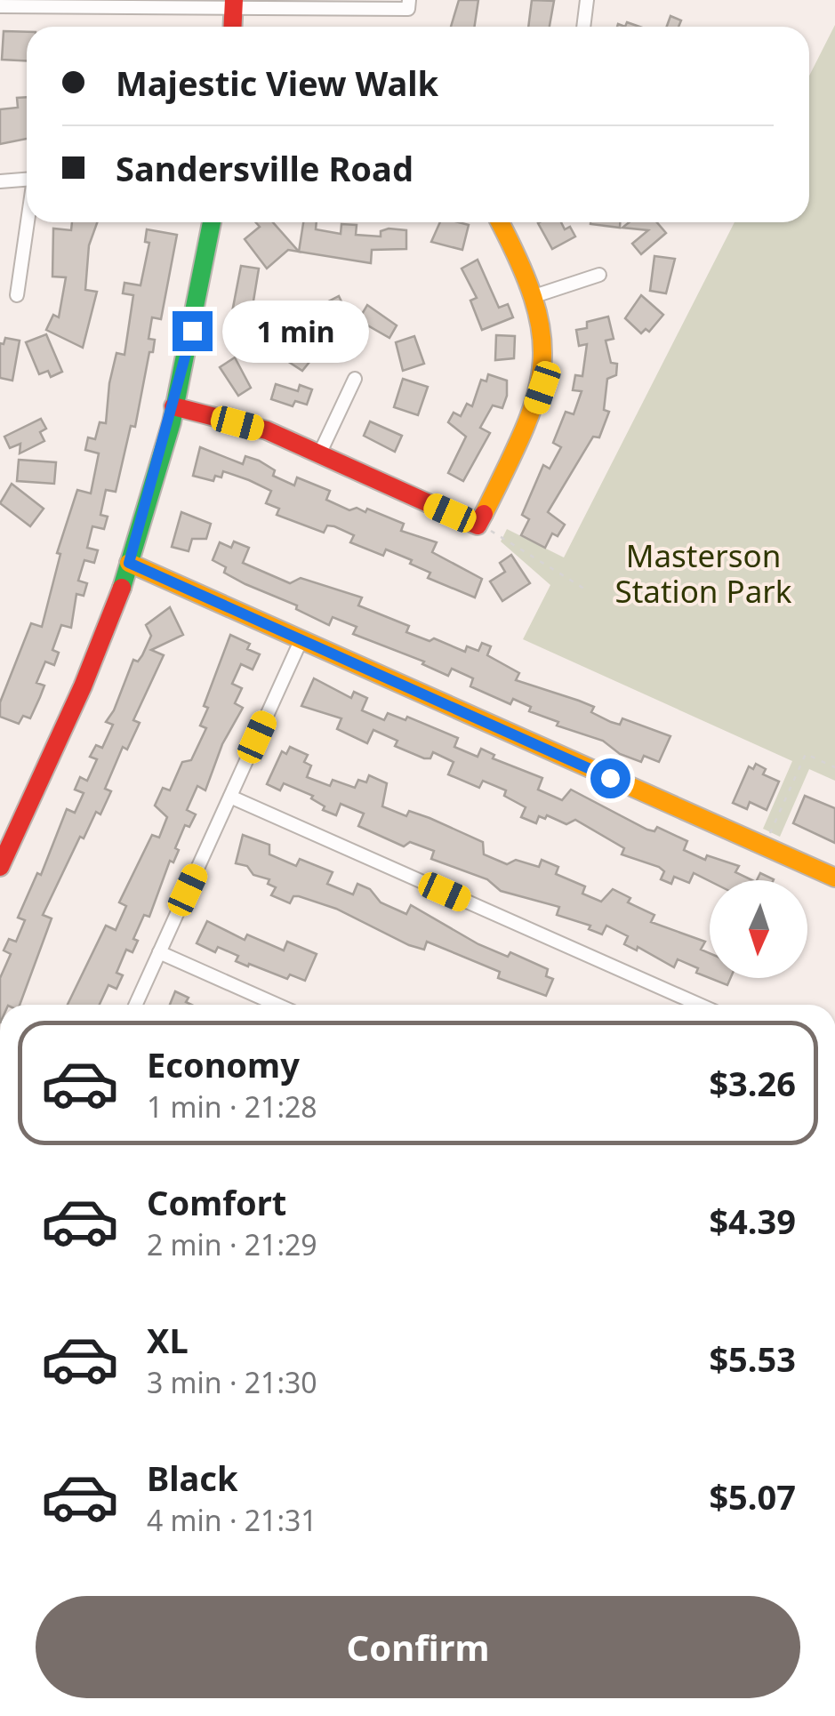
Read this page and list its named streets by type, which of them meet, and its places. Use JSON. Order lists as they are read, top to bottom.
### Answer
{
  "parks": ["Masterson Station Park"],
  "north": "bottom",
  "page": {
    "banner": ["Majestic View Walk", "Sandersville Road"],
    "bubble": "1 min",
    "list": [
      {
        "name": "Economy",
        "note": "1 min · 21:28",
        "value": "$3.26"
      },
      {
        "name": "Comfort",
        "note": "2 min · 21:29",
        "value": "$4.39"
      },
      {
        "name": "XL",
        "note": "3 min · 21:30",
        "value": "$5.53"
      },
      {
        "name": "Black",
        "note": "4 min · 21:31",
        "value": "$5.07"
      }
    ],
    "buttons": "Confirm"
  }
}
